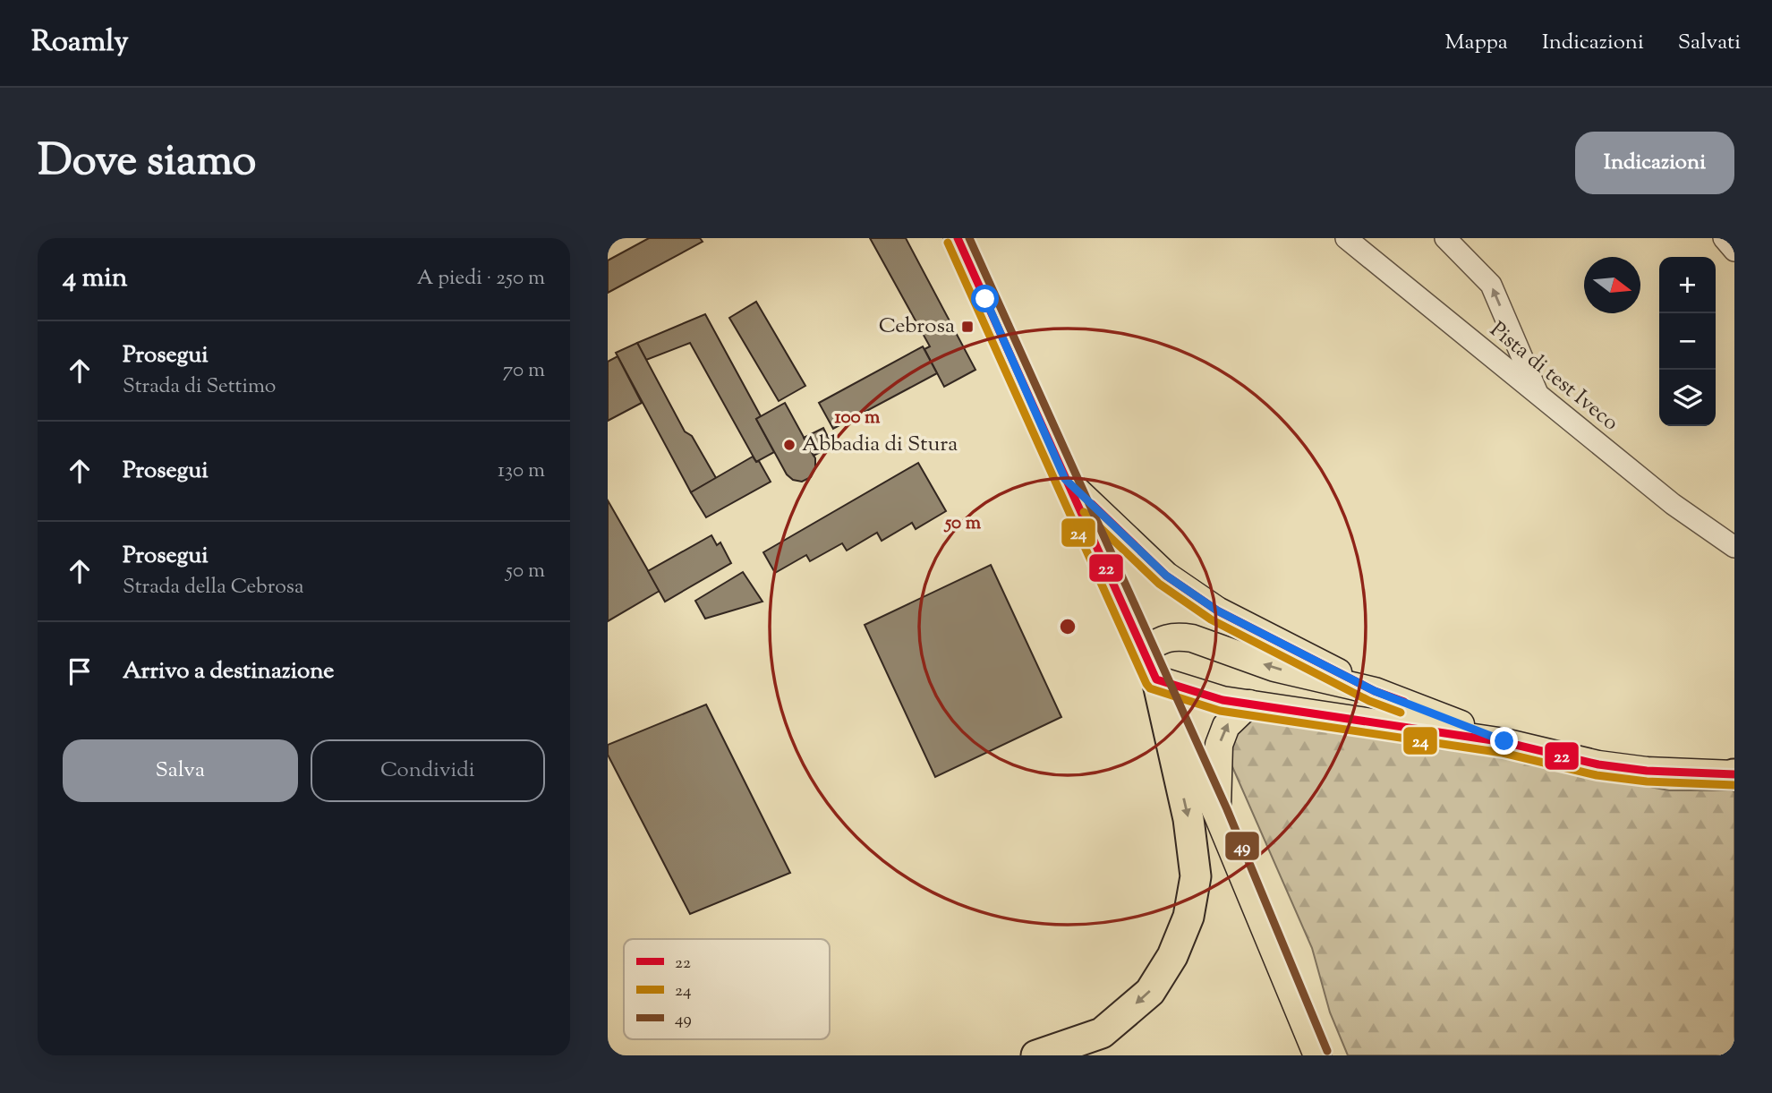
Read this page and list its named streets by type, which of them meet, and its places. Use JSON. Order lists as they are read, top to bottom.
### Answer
{
  "streets": {
    "lane": ["Pista di test Iveco"]
  },
  "places": {
    "transit": ["Cebrosa"],
    "other": ["Abbadia di Stura"]
  },
  "lines": ["transit line 22", "transit line 49", "transit line 24"],
  "legend": ["22", "24", "49"],
  "north": "right",
  "page": {
    "header": "Roamly",
    "nav": ["Mappa", "Indicazioni", "Salvati"],
    "title": "Dove siamo",
    "buttons": [
      "Indicazioni",
      ["Salva", "Condividi"]
    ],
    "heading": ["4 min", "A piedi · 250 m"],
    "map_buttons": ["+", "−"],
    "list": [
      ["Prosegui", "Strada di Settimo", "70 m"],
      ["Prosegui", "130 m"],
      ["Prosegui", "Strada della Cebrosa", "50 m"],
      "Arrivo a destinazione"
    ]
  },
  "rings": ["100 m", "50 m"]
}
